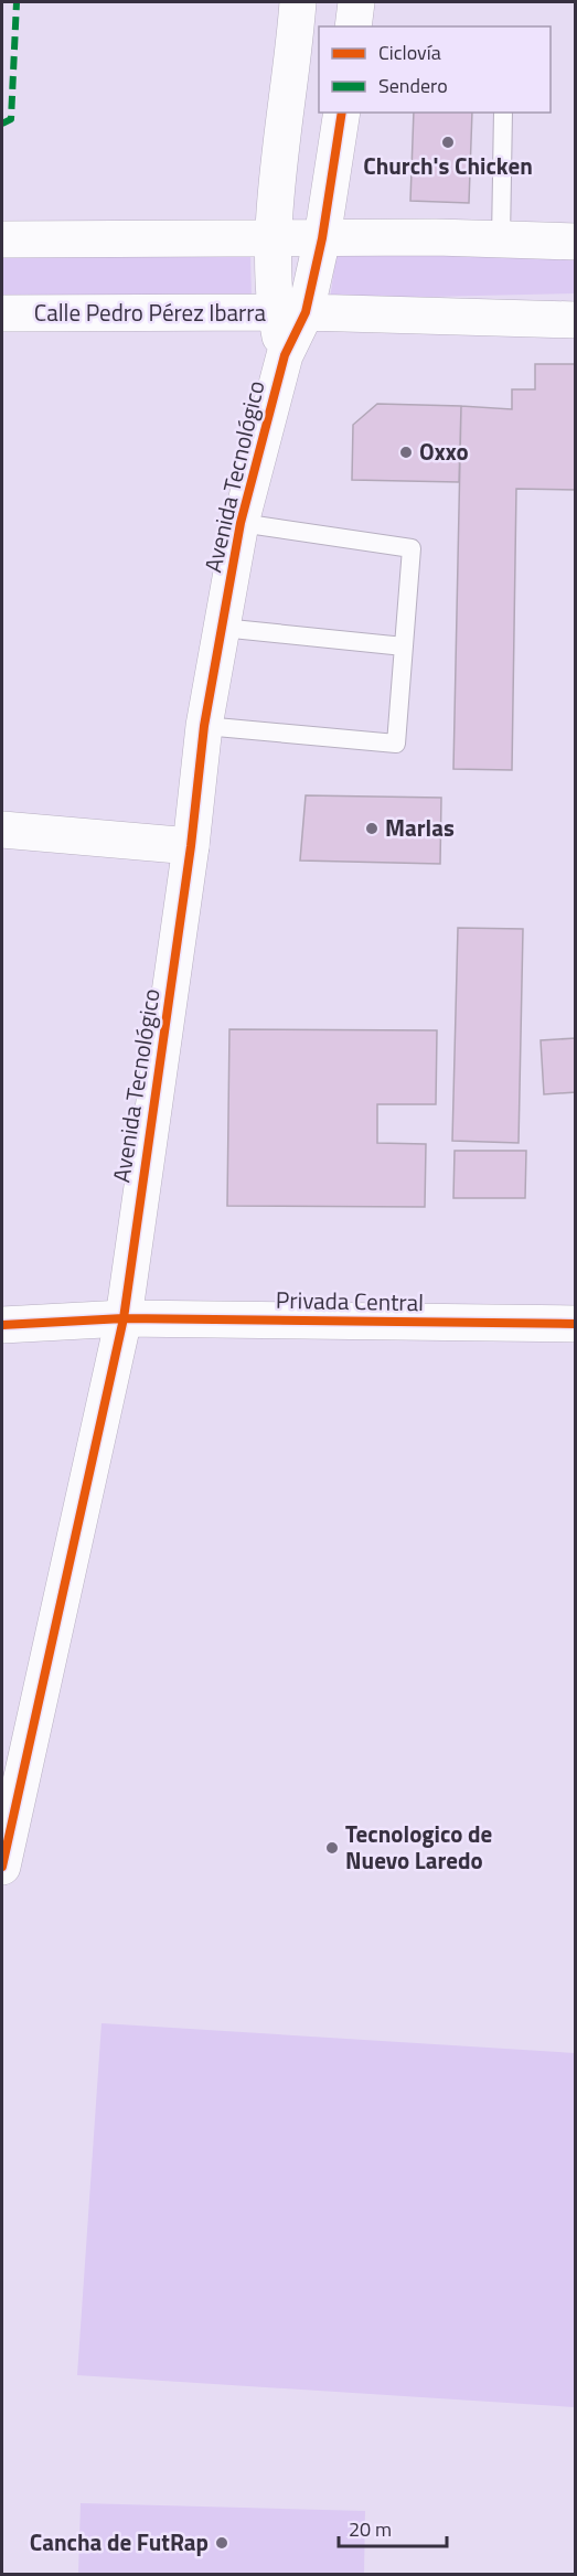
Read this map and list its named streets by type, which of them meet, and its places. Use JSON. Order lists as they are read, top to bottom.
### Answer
{
  "streets": {
    "street": ["Calle Pedro Pérez Ibarra", "Avenida Tecnológico", "Privada Central"]
  },
  "crossings": [
    ["Calle Pedro Pérez Ibarra", "Avenida Tecnológico"],
    ["Avenida Tecnológico", "Privada Central"]
  ],
  "places": [
    "Church's Chicken",
    "Oxxo",
    "Marlas",
    "Tecnologico de Nuevo Laredo",
    "Cancha de FutRap"
  ],
  "legend": ["Ciclovía", "Sendero"],
  "scale_bar": "20 m"
}
